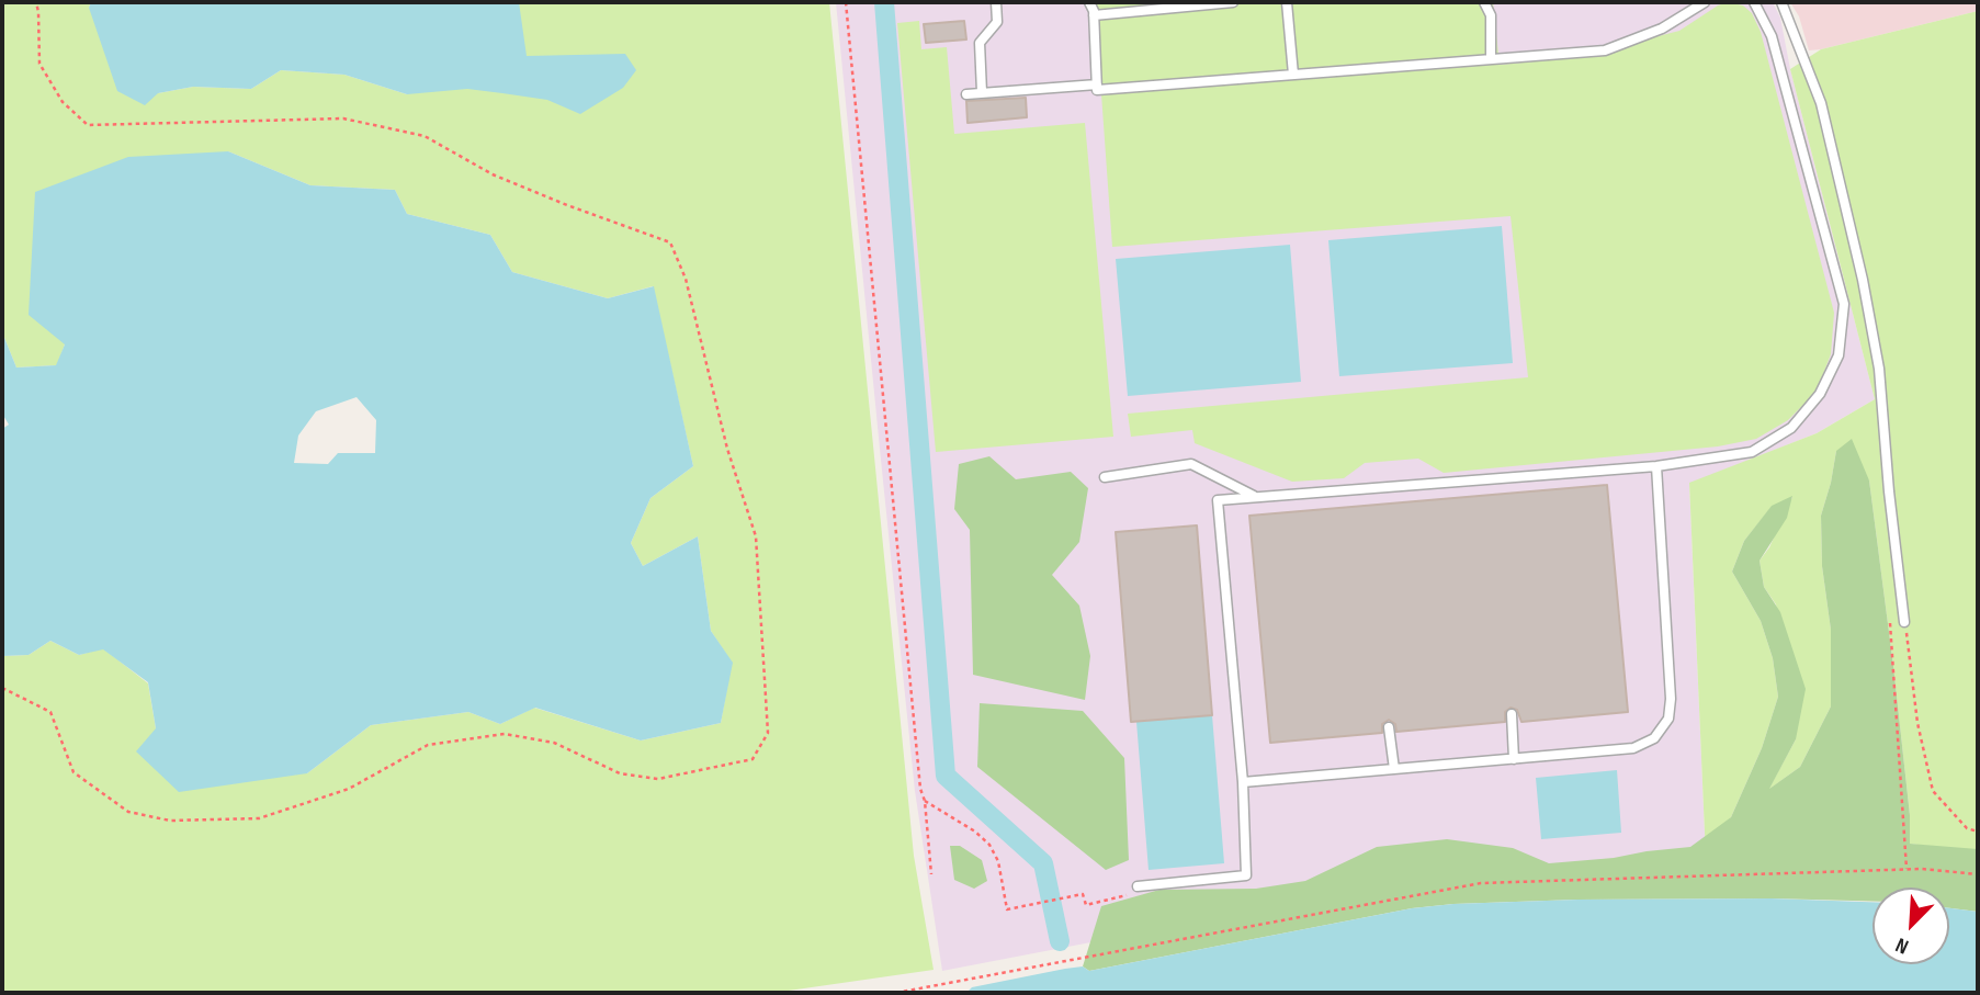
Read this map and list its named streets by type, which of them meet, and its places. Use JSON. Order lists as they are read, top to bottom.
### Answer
{
  "north": "bottom left"
}
